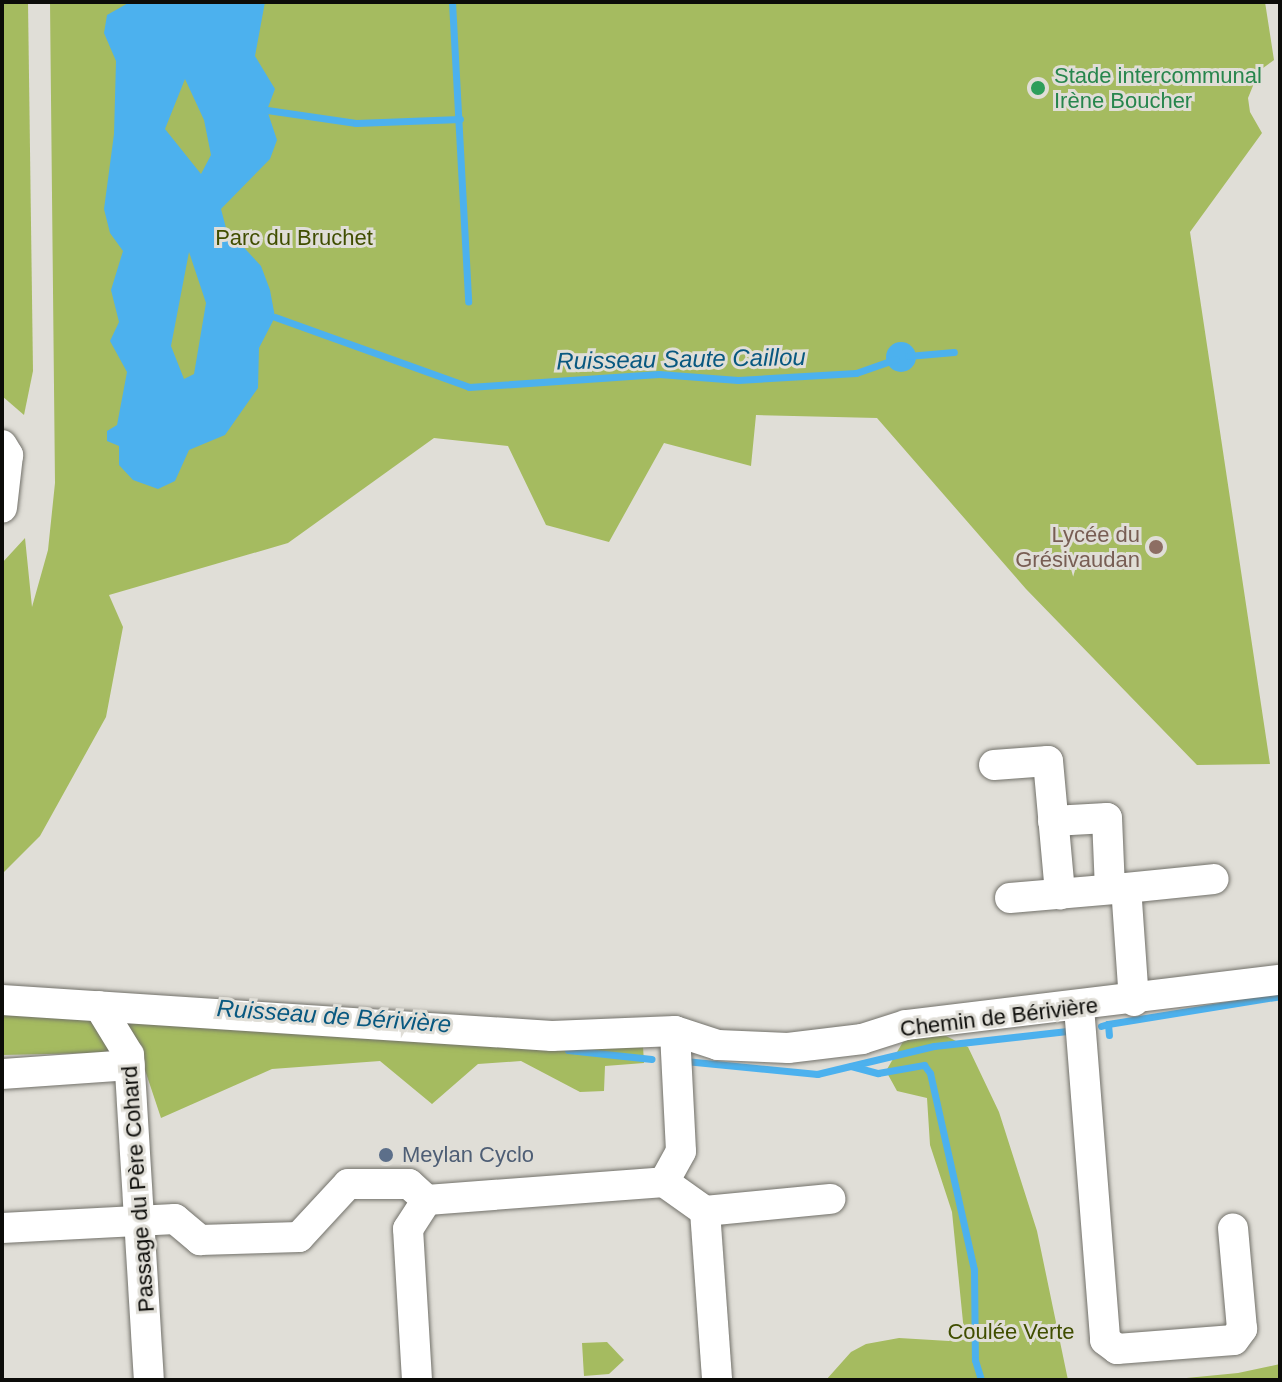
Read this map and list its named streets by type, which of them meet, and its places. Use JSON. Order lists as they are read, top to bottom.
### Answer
{
  "streets": {
    "street": ["Chemin de Bérivière", "Passage du Père Cohard"]
  },
  "crossings": [
    ["Chemin de Bérivière", "Passage du Père Cohard"]
  ],
  "water": ["Ruisseau Saute Caillou", "Ruisseau de Bérivière"],
  "parks": ["Parc du Bruchet", "Coulée Verte"],
  "places": ["Stade intercommunal Irène Boucher", "Lycée du Grésivaudan", "Meylan Cyclo"]
}
